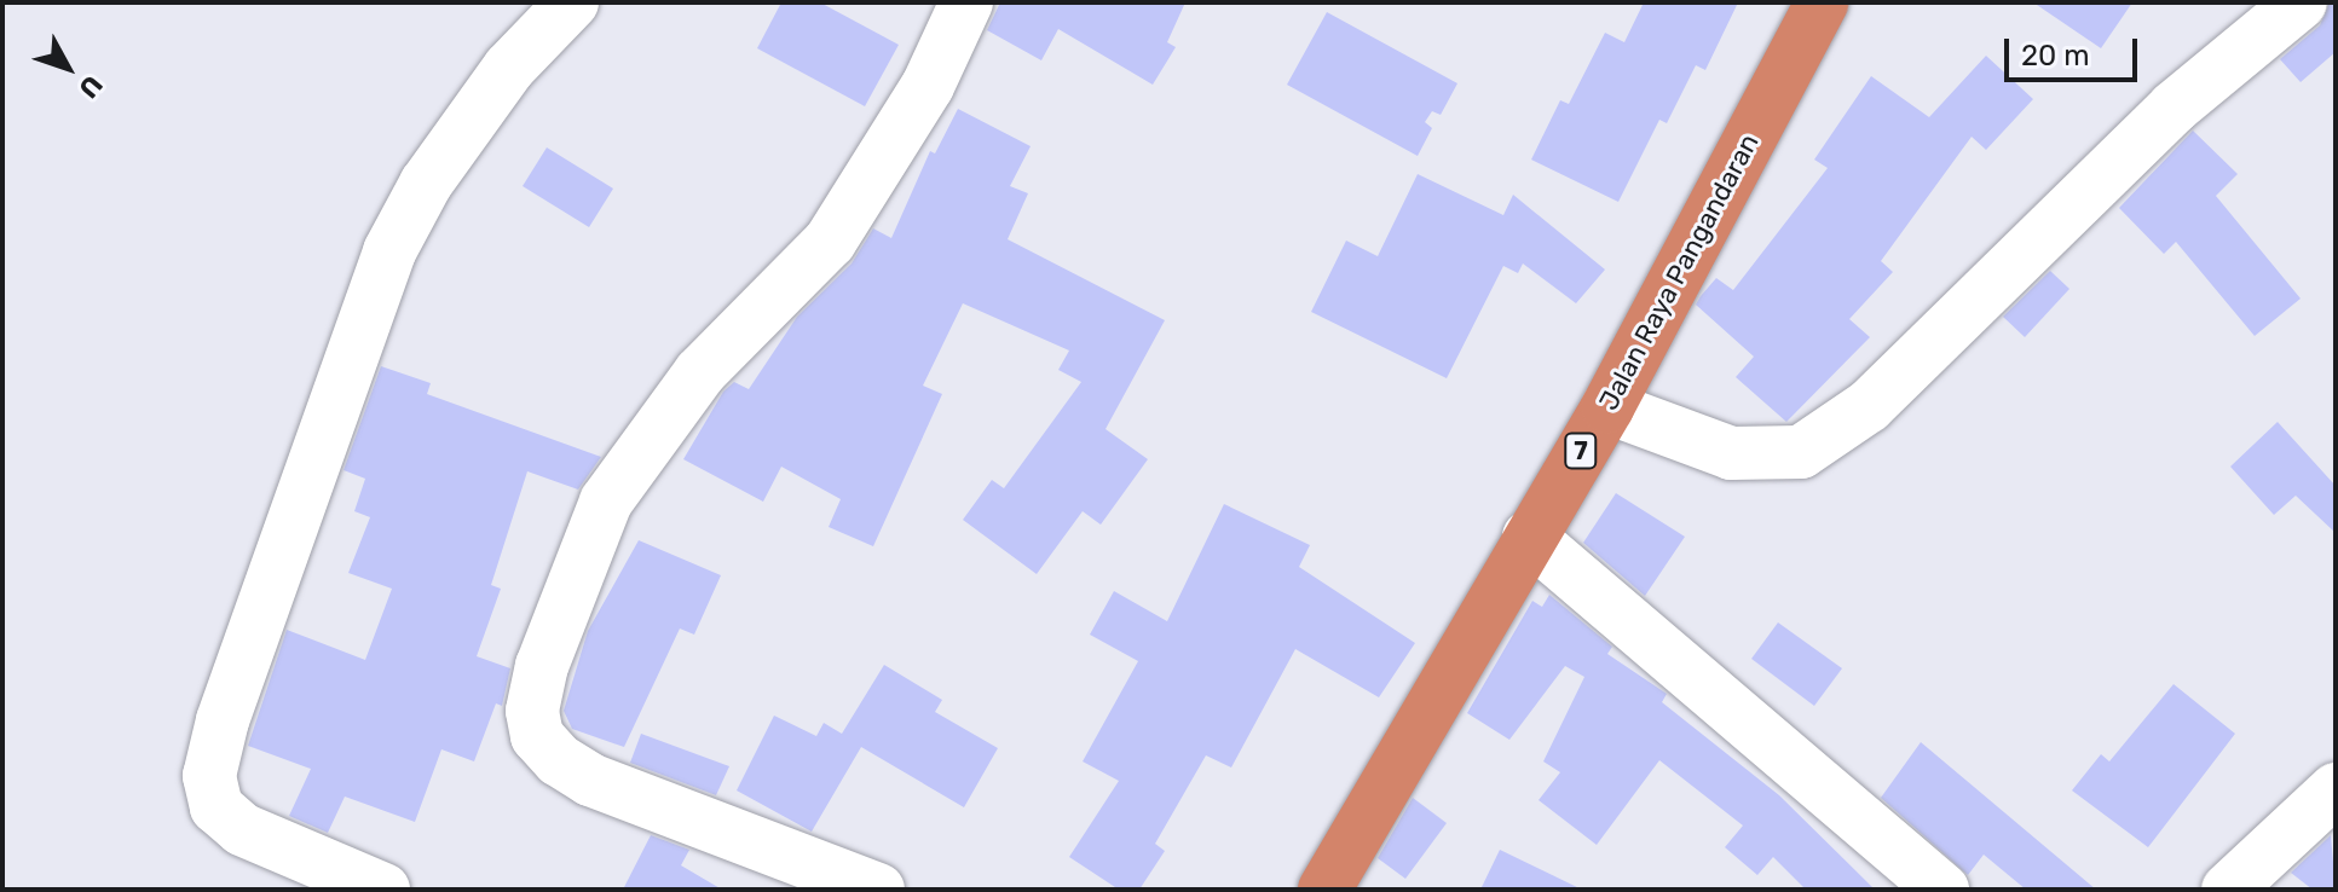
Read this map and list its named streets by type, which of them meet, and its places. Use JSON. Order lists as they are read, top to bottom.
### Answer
{
  "streets": {
    "highway": ["Jalan Raya Pangandaran", "7"]
  },
  "scale_bar": "20 m",
  "north": "bottom right"
}
